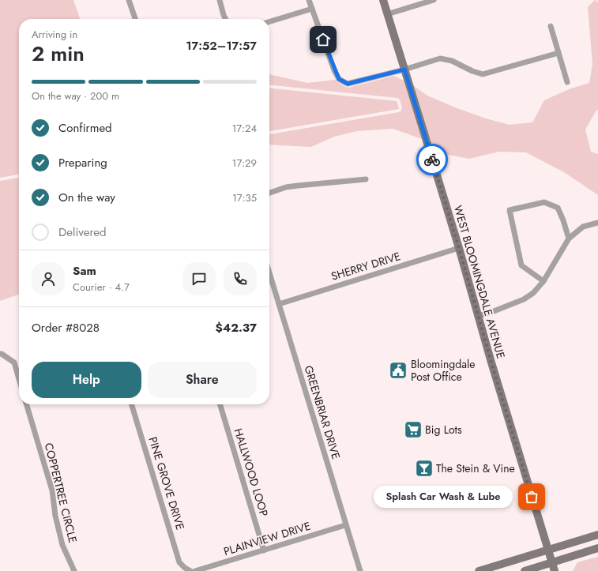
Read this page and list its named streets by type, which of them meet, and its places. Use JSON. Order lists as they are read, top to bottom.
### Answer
{
  "streets": {
    "main road": ["WEST BLOOMINGDALE AVENUE"],
    "street": [
      "SHERRY DRIVE",
      "GREENBRIAR DRIVE",
      "HALLWOOD LOOP",
      "PINE GROVE DRIVE",
      "COPPERTREE CIRCLE",
      "PLAINVIEW DRIVE"
    ]
  },
  "crossings": [
    ["SHERRY DRIVE", "WEST BLOOMINGDALE AVENUE"],
    ["SHERRY DRIVE", "GREENBRIAR DRIVE"],
    ["GREENBRIAR DRIVE", "PLAINVIEW DRIVE"],
    ["HALLWOOD LOOP", "PLAINVIEW DRIVE"]
  ],
  "places": {
    "public building": ["Bloomingdale Post Office"],
    "supermarket": ["Big Lots"],
    "bar": ["The Stein & Vine"],
    "other": ["Splash Car Wash & Lube"]
  },
  "page": {
    "heading": ["2 min", "Arriving in", "17:52–17:57"],
    "panel": [
      "Sam",
      "Courier · 4.7",
      "Order #8028",
      "$42.37"
    ],
    "bar": "On the way · 200 m",
    "list": [
      ["Confirmed", "17:24"],
      ["Preparing", "17:29"],
      ["On the way", "17:35"],
      "Delivered"
    ],
    "buttons": ["Help", "Share"],
    "bubble": "Splash Car Wash & Lube"
  }
}
